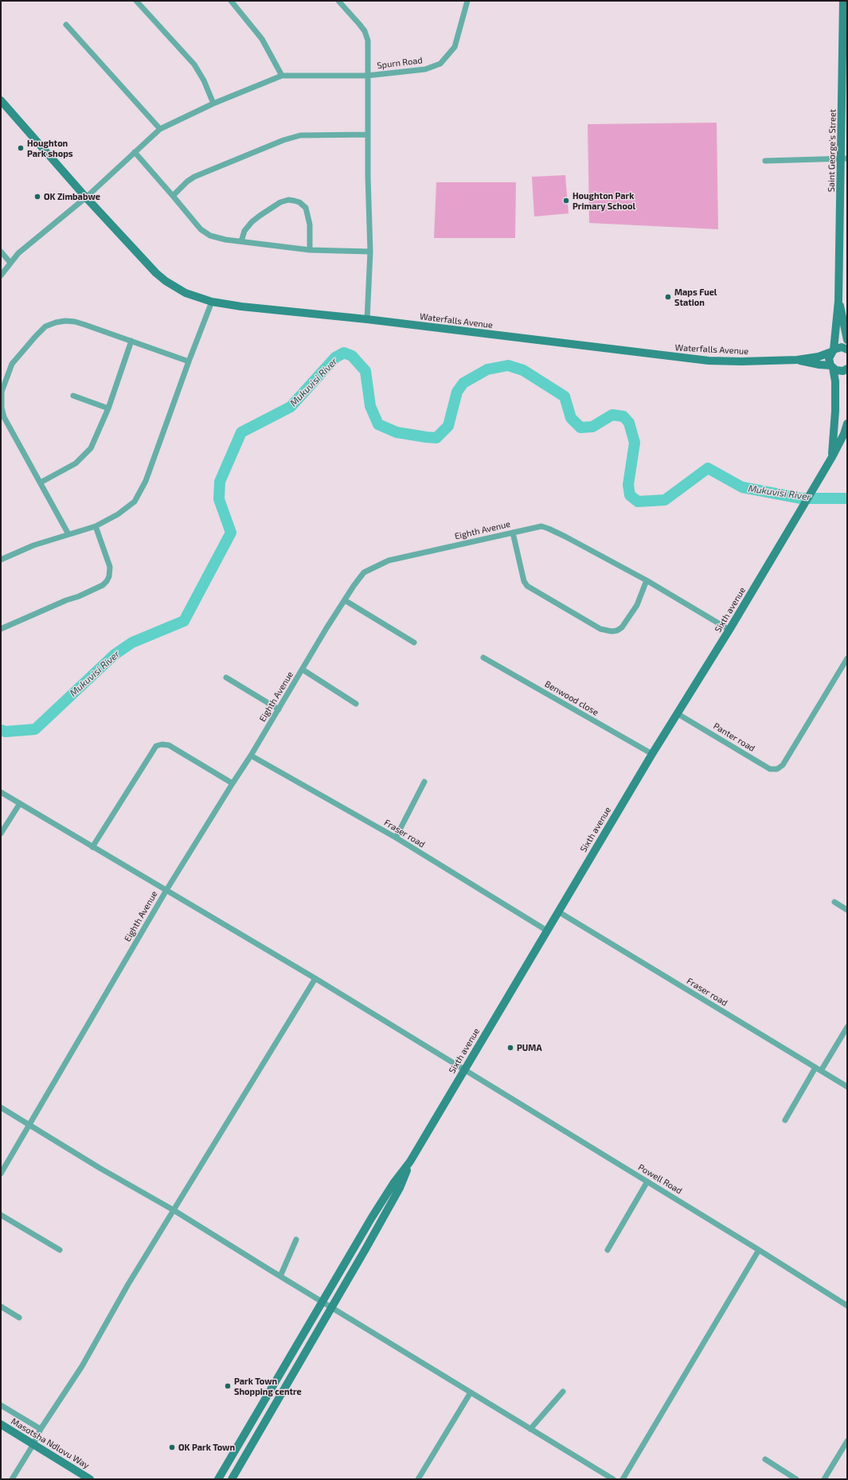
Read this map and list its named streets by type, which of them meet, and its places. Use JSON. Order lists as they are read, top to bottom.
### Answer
{
  "streets": {
    "street": [
      "Spurn Road",
      "Saint George's Street",
      "Waterfalls Avenue",
      "Eighth Avenue",
      "Sixth avenue",
      "Benwood close",
      "Panter road",
      "Fraser road",
      "Powell Road",
      "Masotsha Ndlovu Way"
    ]
  },
  "crossings": [
    ["Saint George's Street", "Waterfalls Avenue"],
    ["Saint George's Street", "Sixth avenue"],
    ["Eighth Avenue", "Sixth avenue"],
    ["Eighth Avenue", "Fraser road"],
    ["Eighth Avenue", "Powell Road"],
    ["Sixth avenue", "Benwood close"],
    ["Sixth avenue", "Panter road"],
    ["Sixth avenue", "Fraser road"],
    ["Sixth avenue", "Powell Road"]
  ],
  "water": ["Mukuvisi River"],
  "places": [
    "Houghton Park shops",
    "OK Zimbabwe",
    "Houghton Park Primary School",
    "Maps Fuel Station",
    "PUMA",
    "Park Town Shopping centre",
    "OK Park Town"
  ]
}
